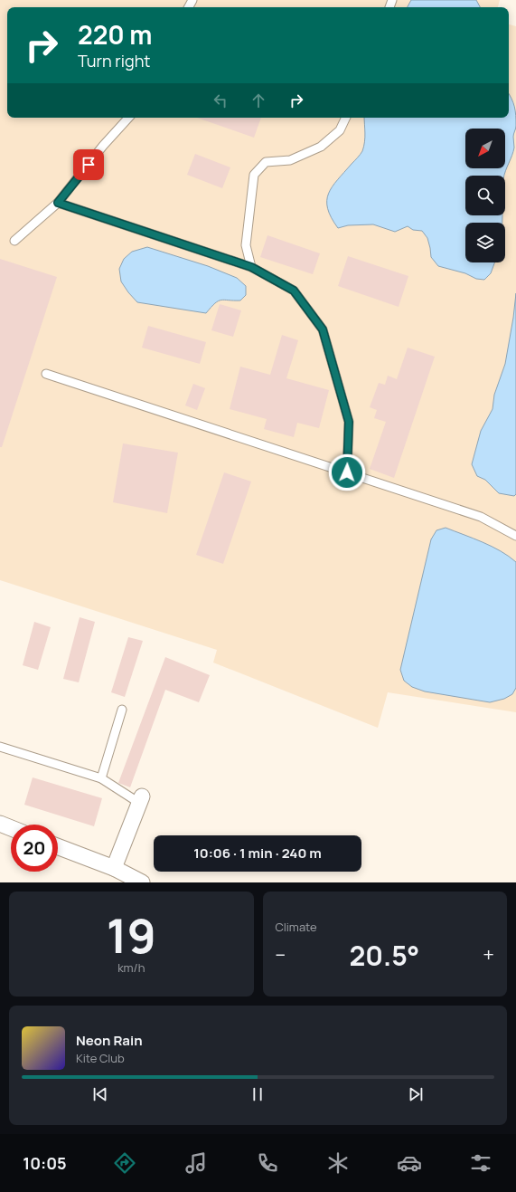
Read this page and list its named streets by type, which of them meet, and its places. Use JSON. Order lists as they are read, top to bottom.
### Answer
{
  "north": "bottom left",
  "page": {
    "turn": ["220 m", "Turn right"],
    "limit": "20",
    "trip": "10:06 · 1 min · 240 m",
    "tile": [
      ["19", "km/h"],
      "Climate"
    ],
    "heat": ["−", "20.5°", "+"],
    "song": ["Neon Rain", "Kite Club"],
    "tabs": "10:05"
  }
}
